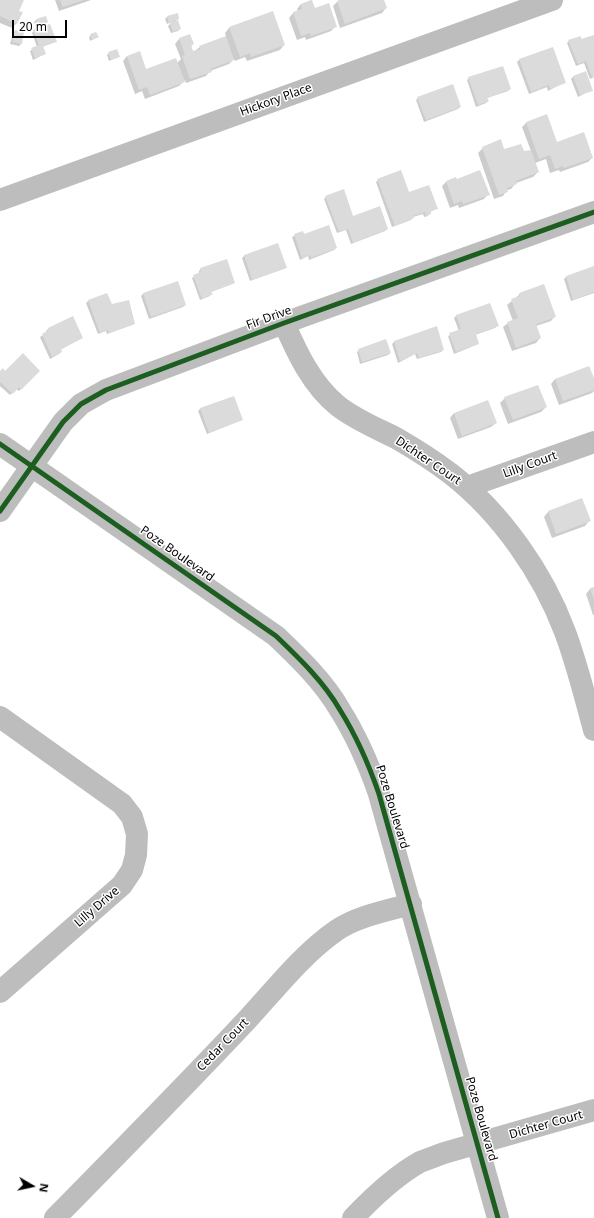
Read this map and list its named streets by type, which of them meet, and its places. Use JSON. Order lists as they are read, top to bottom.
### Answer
{
  "streets": {
    "street": [
      "Hickory Place",
      "Fir Drive",
      "Dichter Court",
      "Lilly Court",
      "Poze Boulevard",
      "Lilly Drive",
      "Cedar Court"
    ]
  },
  "crossings": [
    ["Fir Drive", "Dichter Court"],
    ["Fir Drive", "Poze Boulevard"],
    ["Dichter Court", "Lilly Court"],
    ["Dichter Court", "Poze Boulevard"],
    ["Poze Boulevard", "Cedar Court"]
  ],
  "scale_bar": "20 m",
  "north": "right"
}
